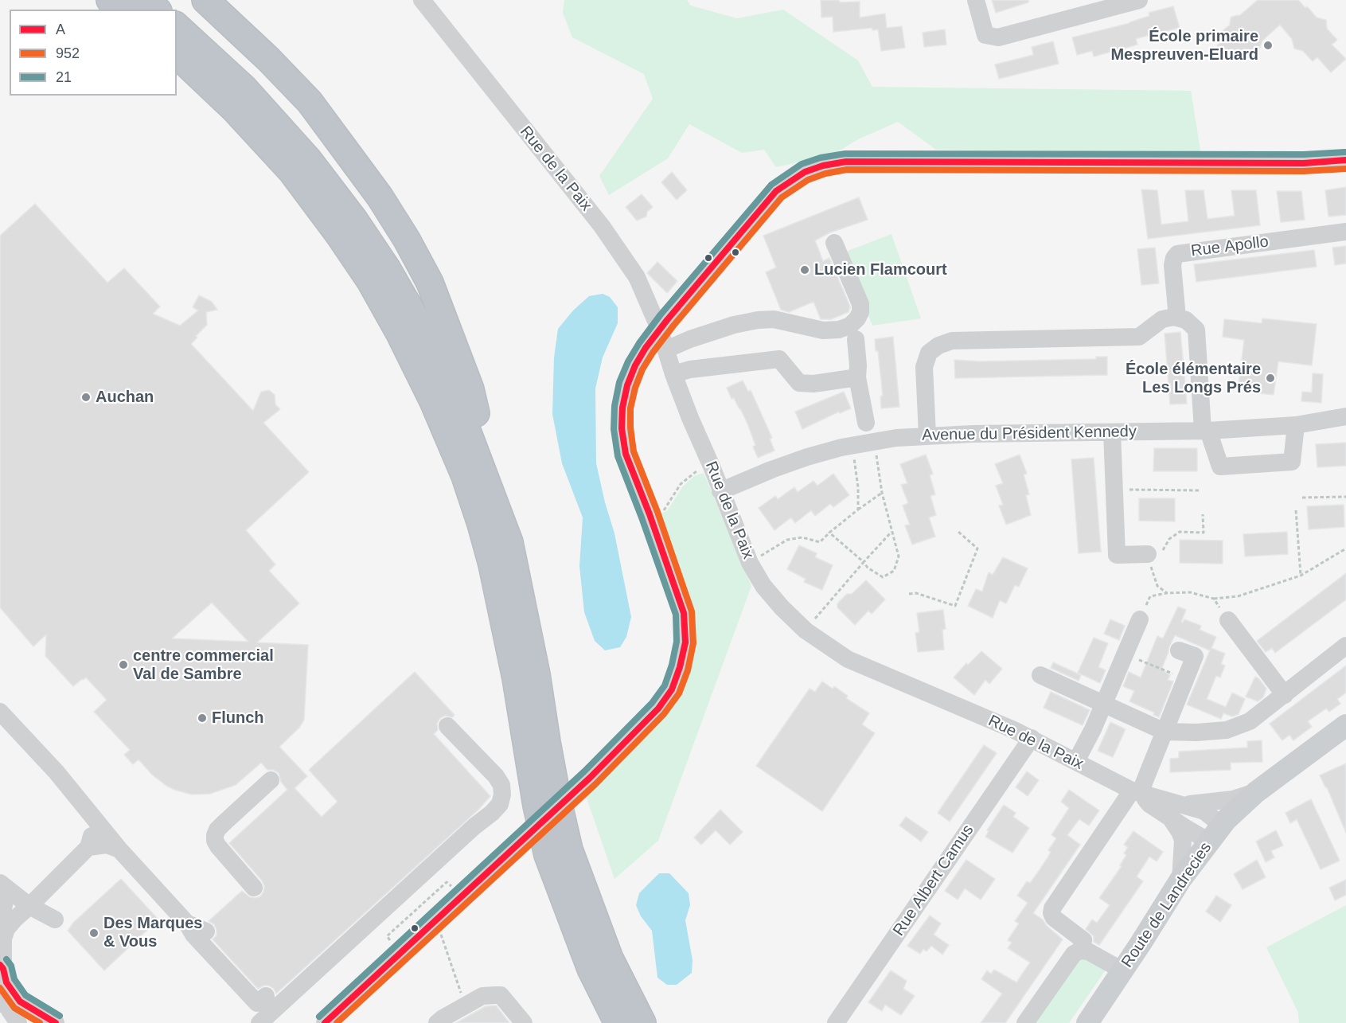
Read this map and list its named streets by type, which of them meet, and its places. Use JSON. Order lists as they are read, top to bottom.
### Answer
{
  "streets": {
    "main road": ["Route de Landrecies"],
    "street": [
      "Rue de la Paix",
      "Rue Apollo",
      "Avenue du Président Kennedy",
      "Rue Albert Camus"
    ]
  },
  "crossings": [
    ["Rue de la Paix", "Avenue du Président Kennedy"],
    ["Rue de la Paix", "Rue Albert Camus"],
    ["Rue de la Paix", "Route de Landrecies"]
  ],
  "places": [
    "École primaire Mespreuven-Eluard",
    "Lucien Flamcourt",
    "École élémentaire Les Longs Prés",
    "Auchan",
    "centre commercial Val de Sambre",
    "Flunch",
    "Des Marques & Vous"
  ],
  "lines": ["transit line 21", "transit line A", "transit line 952"],
  "legend": ["A", "952", "21"]
}
